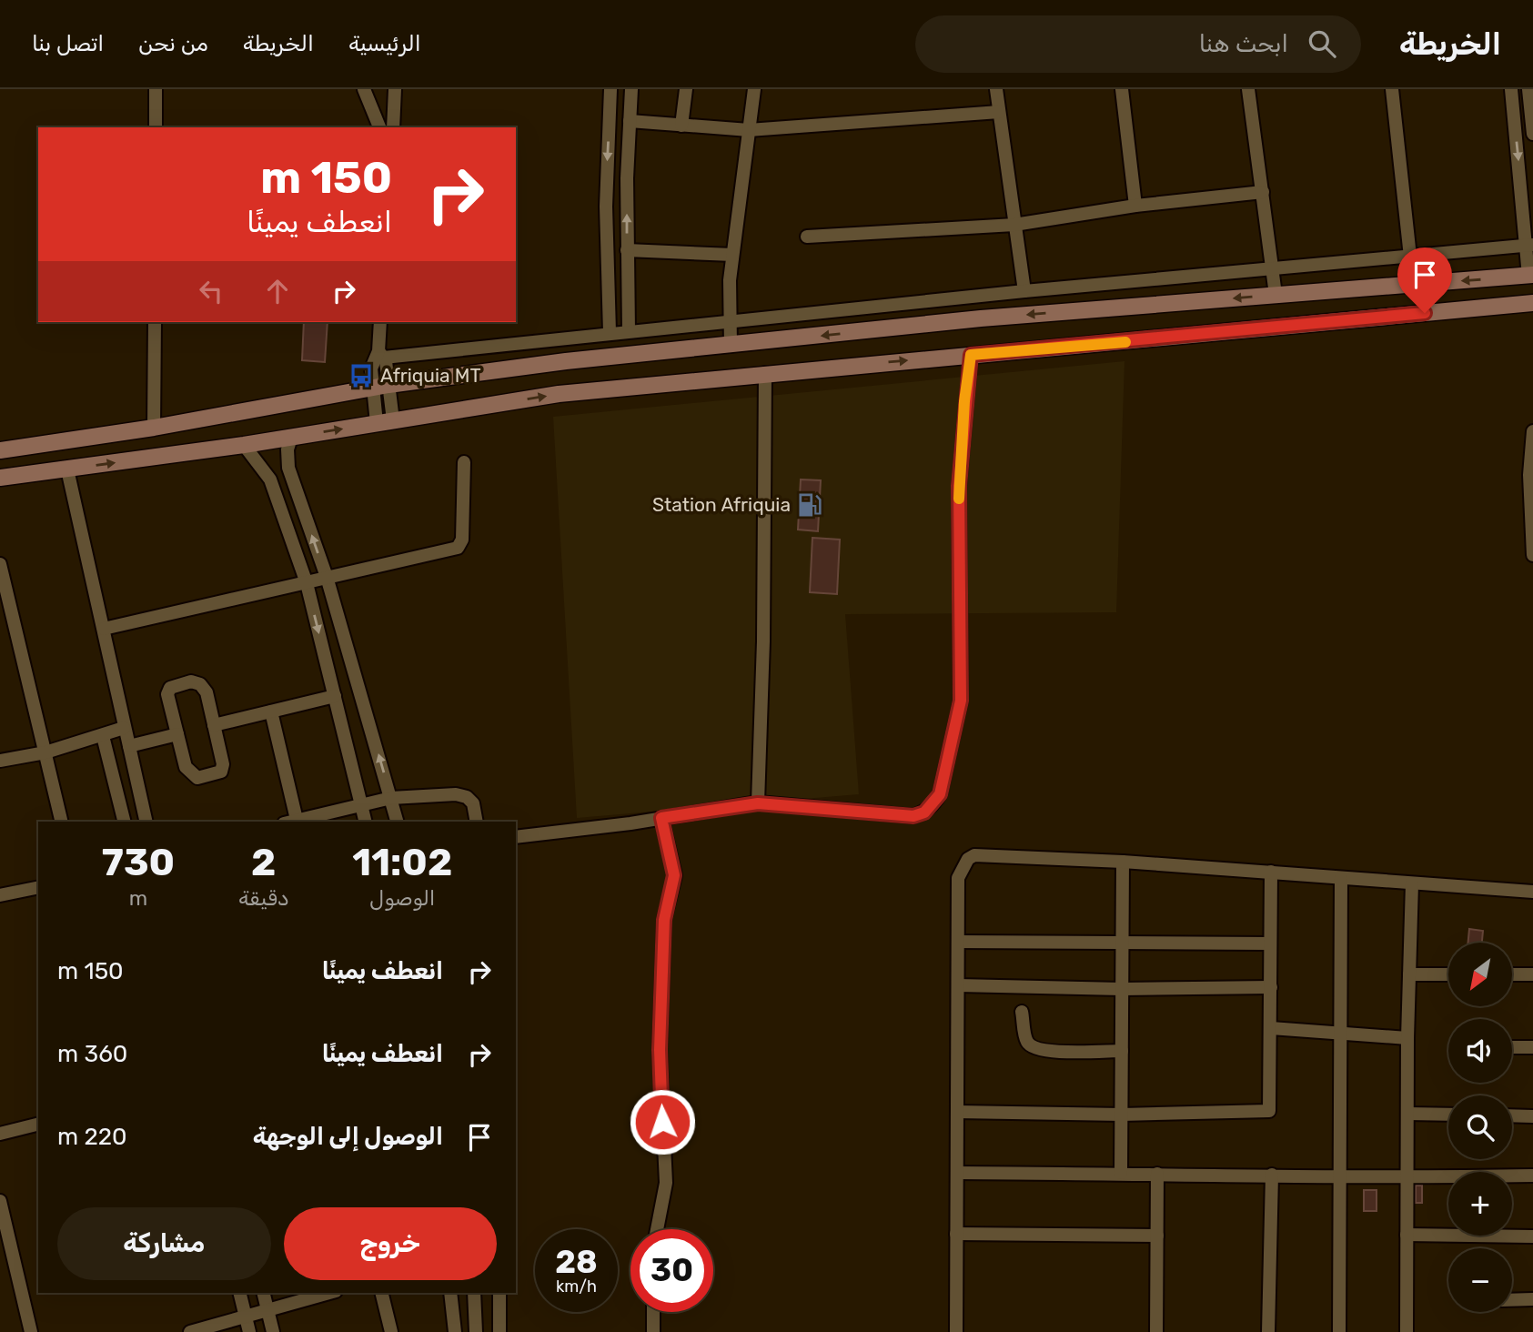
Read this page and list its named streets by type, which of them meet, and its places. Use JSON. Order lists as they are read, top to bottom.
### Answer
{
  "places": {
    "bus stop": ["Afriquia MT"],
    "fuel station": ["Station Afriquia"]
  },
  "north": "bottom left",
  "page": {
    "header": "الخريطة",
    "search": "ابحث هنا",
    "nav": [
      "الرئيسية",
      "الخريطة",
      "من نحن",
      "اتصل بنا"
    ],
    "turn": ["150 m", "انعطف يمينًا"],
    "eta": [
      "11:02",
      "الوصول",
      "2",
      "دقيقة",
      "730",
      "m"
    ],
    "list": [
      {
        "name": "انعطف يمينًا",
        "value": "150 m"
      },
      {
        "name": "انعطف يمينًا",
        "value": "360 m"
      },
      {
        "name": "الوصول إلى الوجهة",
        "value": "220 m"
      }
    ],
    "map_buttons": ["+", "−"],
    "buttons": ["خروج", "مشاركة"],
    "speed": "28 km/h",
    "limit": "30"
  }
}
